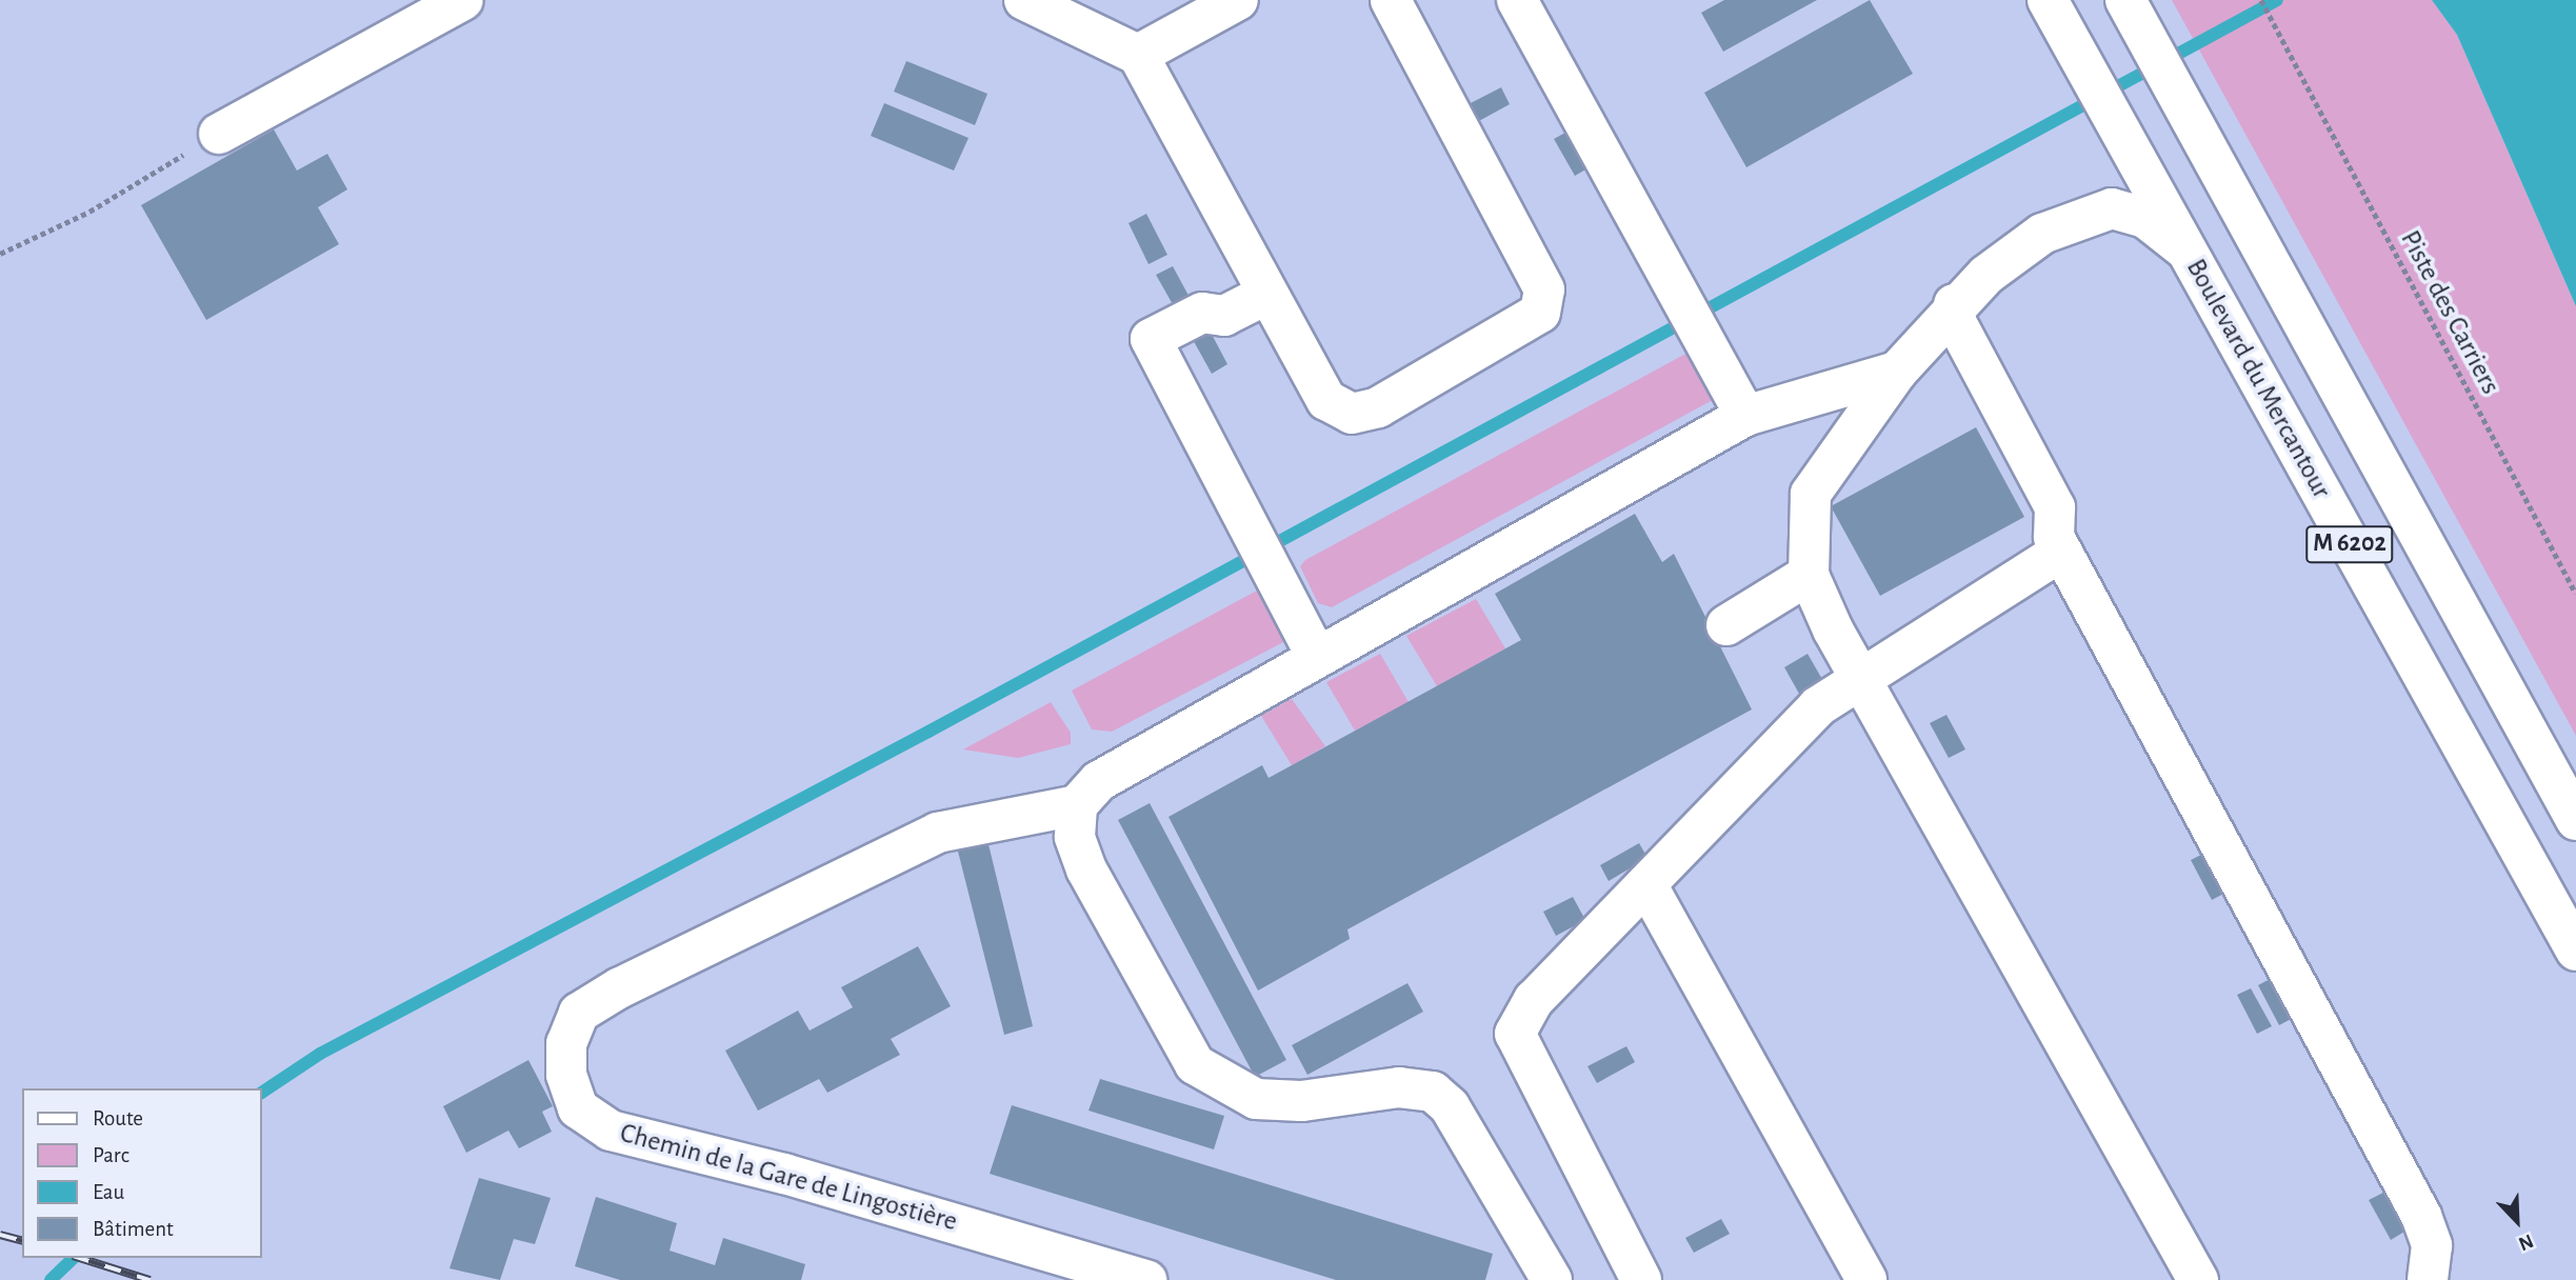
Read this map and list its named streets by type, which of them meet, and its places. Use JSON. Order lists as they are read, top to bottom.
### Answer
{
  "streets": {
    "main road": ["Boulevard du Mercantour", "M 6202", "Chemin de la Gare de Lingostière"],
    "path": ["Piste des Carriers"]
  },
  "legend": [
    "Route",
    "Parc",
    "Eau",
    "Bâtiment"
  ],
  "north": "bottom right"
}
